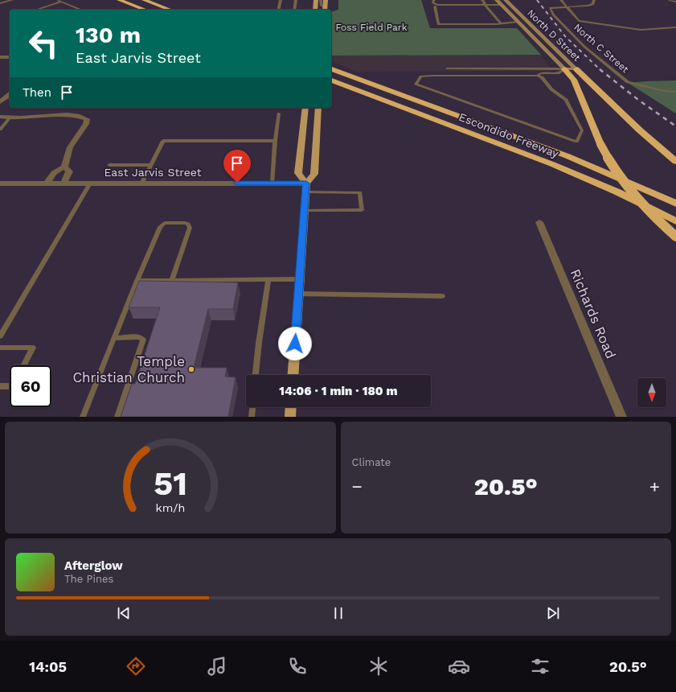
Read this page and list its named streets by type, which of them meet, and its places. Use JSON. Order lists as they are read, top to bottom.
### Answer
{
  "streets": {
    "highway": ["Escondido Freeway"],
    "main road": ["North D Street"],
    "street": ["East Jarvis Street", "Richards Road"],
    "lane": ["North C Street"]
  },
  "parks": ["Foss Field Park"],
  "places": ["Temple Christian Church"],
  "north": "bottom",
  "page": {
    "turn": ["130 m", "East Jarvis Street"],
    "then": "Then",
    "limit": "60",
    "trip": "14:06 · 1 min · 180 m",
    "tile": "Climate",
    "heat": ["−", "20.5°", "+"],
    "song": ["Afterglow", "The Pines"],
    "tabs": ["14:05", "20.5°"],
    "gauge": ["51", "km/h"]
  }
}
